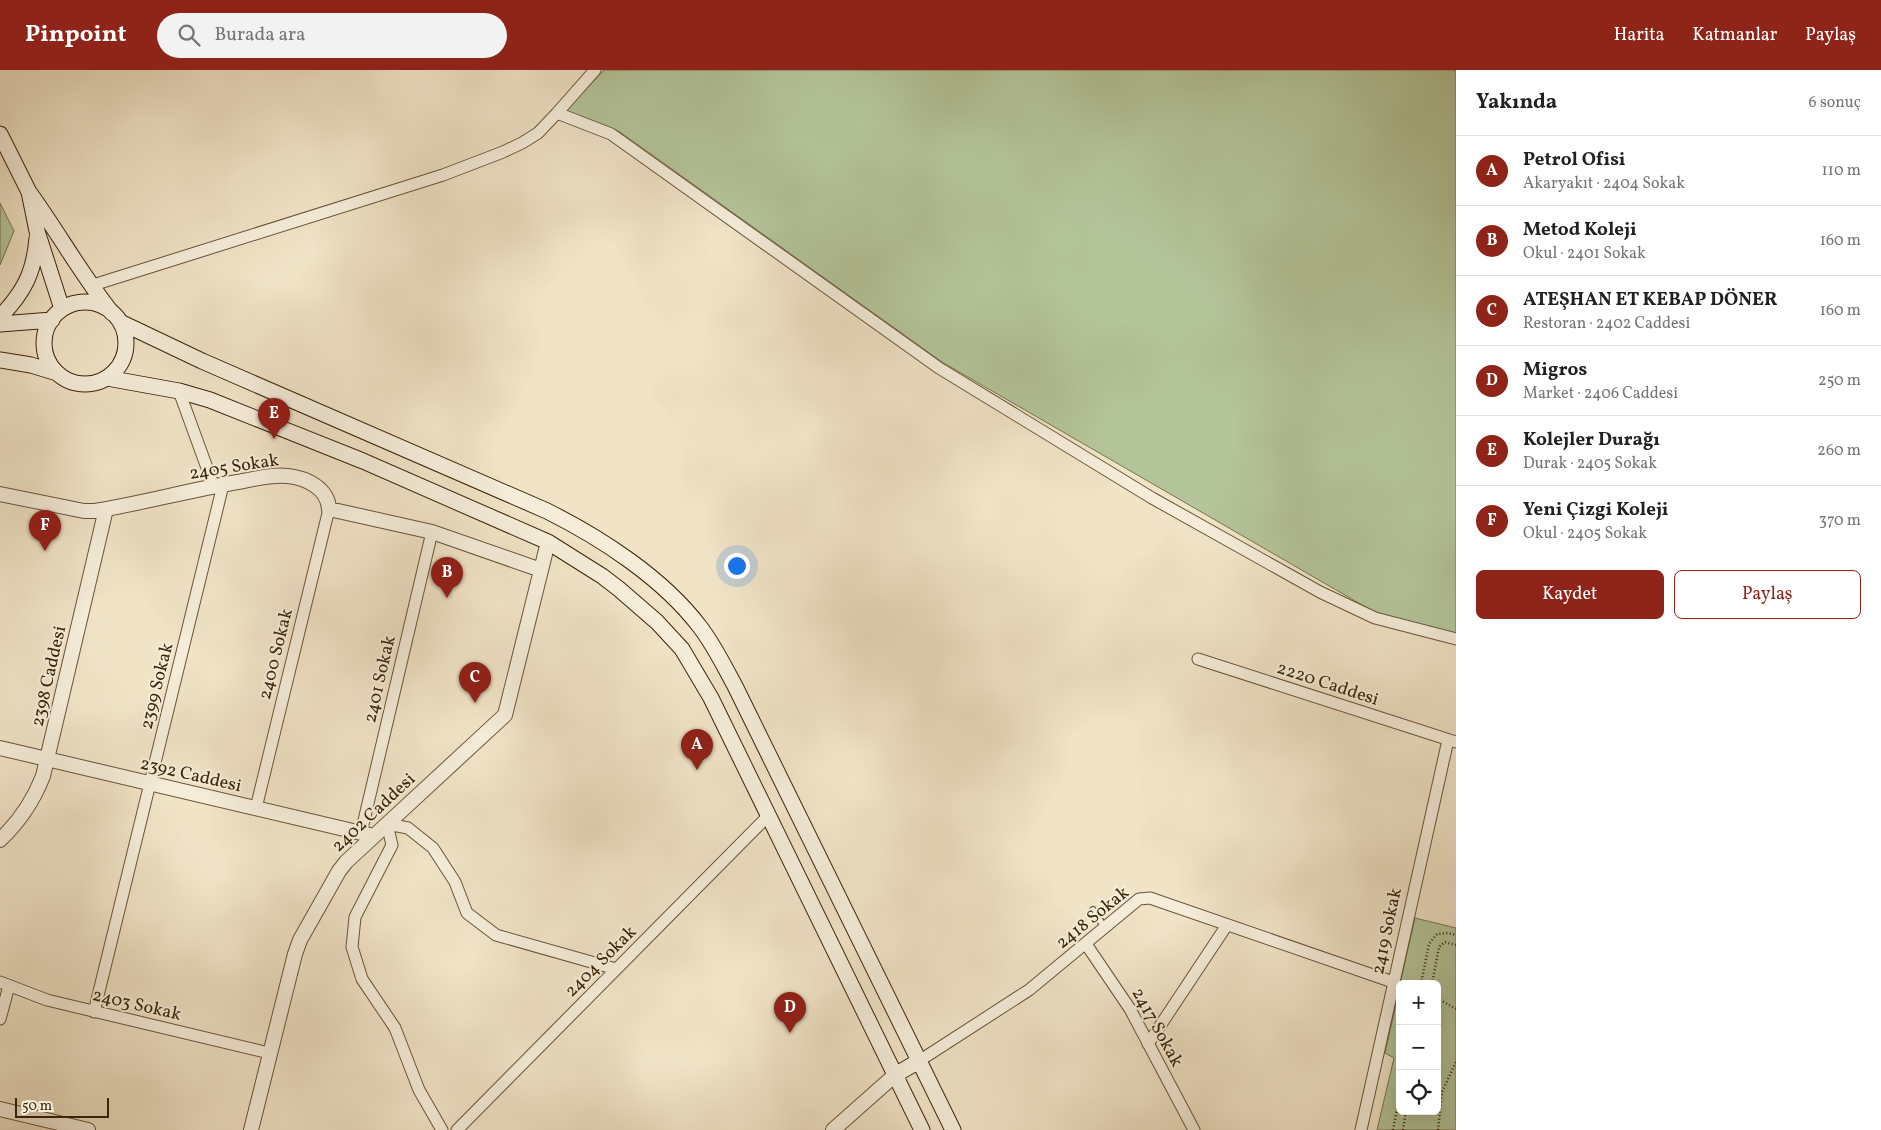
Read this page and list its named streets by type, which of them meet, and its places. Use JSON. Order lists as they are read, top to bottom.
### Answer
{
  "streets": {
    "street": [
      "2405 Sokak",
      "2400 Sokak",
      "2398 Caddesi",
      "2401 Sokak",
      "2220 Caddesi",
      "2399 Sokak",
      "2392 Caddesi",
      "2402 Caddesi",
      "2418 Sokak",
      "2419 Sokak",
      "2404 Sokak",
      "2403 Sokak",
      "2417 Sokak"
    ]
  },
  "crossings": [
    ["2405 Sokak", "2400 Sokak"],
    ["2405 Sokak", "2398 Caddesi"],
    ["2405 Sokak", "2399 Sokak"],
    ["2400 Sokak", "2392 Caddesi"],
    ["2398 Caddesi", "2392 Caddesi"],
    ["2401 Sokak", "2392 Caddesi"],
    ["2401 Sokak", "2402 Caddesi"],
    ["2220 Caddesi", "2419 Sokak"],
    ["2399 Sokak", "2392 Caddesi"],
    ["2399 Sokak", "2403 Sokak"],
    ["2392 Caddesi", "2402 Caddesi"],
    ["2402 Caddesi", "2403 Sokak"],
    ["2418 Sokak", "2419 Sokak"],
    ["2418 Sokak", "2417 Sokak"]
  ],
  "scale_bar": "50 m",
  "page": {
    "header": "Pinpoint",
    "search": "Burada ara",
    "nav": ["Harita", "Katmanlar", "Paylaş"],
    "heading": ["Yakında", "6 sonuç"],
    "list": [
      {
        "mark": "A",
        "name": "Petrol Ofisi",
        "note": "Akaryakıt · 2404 Sokak",
        "value": "110 m"
      },
      {
        "mark": "B",
        "name": "Metod Koleji",
        "note": "Okul · 2401 Sokak",
        "value": "160 m"
      },
      {
        "mark": "C",
        "name": "ATEŞHAN ET KEBAP DÖNER",
        "note": "Restoran · 2402 Caddesi",
        "value": "160 m"
      },
      {
        "mark": "D",
        "name": "Migros",
        "note": "Market · 2406 Caddesi",
        "value": "250 m"
      },
      {
        "mark": "E",
        "name": "Kolejler Durağı",
        "note": "Durak · 2405 Sokak",
        "value": "260 m"
      },
      {
        "mark": "F",
        "name": "Yeni Çizgi Koleji",
        "note": "Okul · 2405 Sokak",
        "value": "370 m"
      }
    ],
    "pins": [
      "E",
      "F",
      "B",
      "C",
      "A",
      "D"
    ],
    "buttons": ["Kaydet", "Paylaş"],
    "map_buttons": ["+", "−"],
    "scale": "50 m"
  }
}
